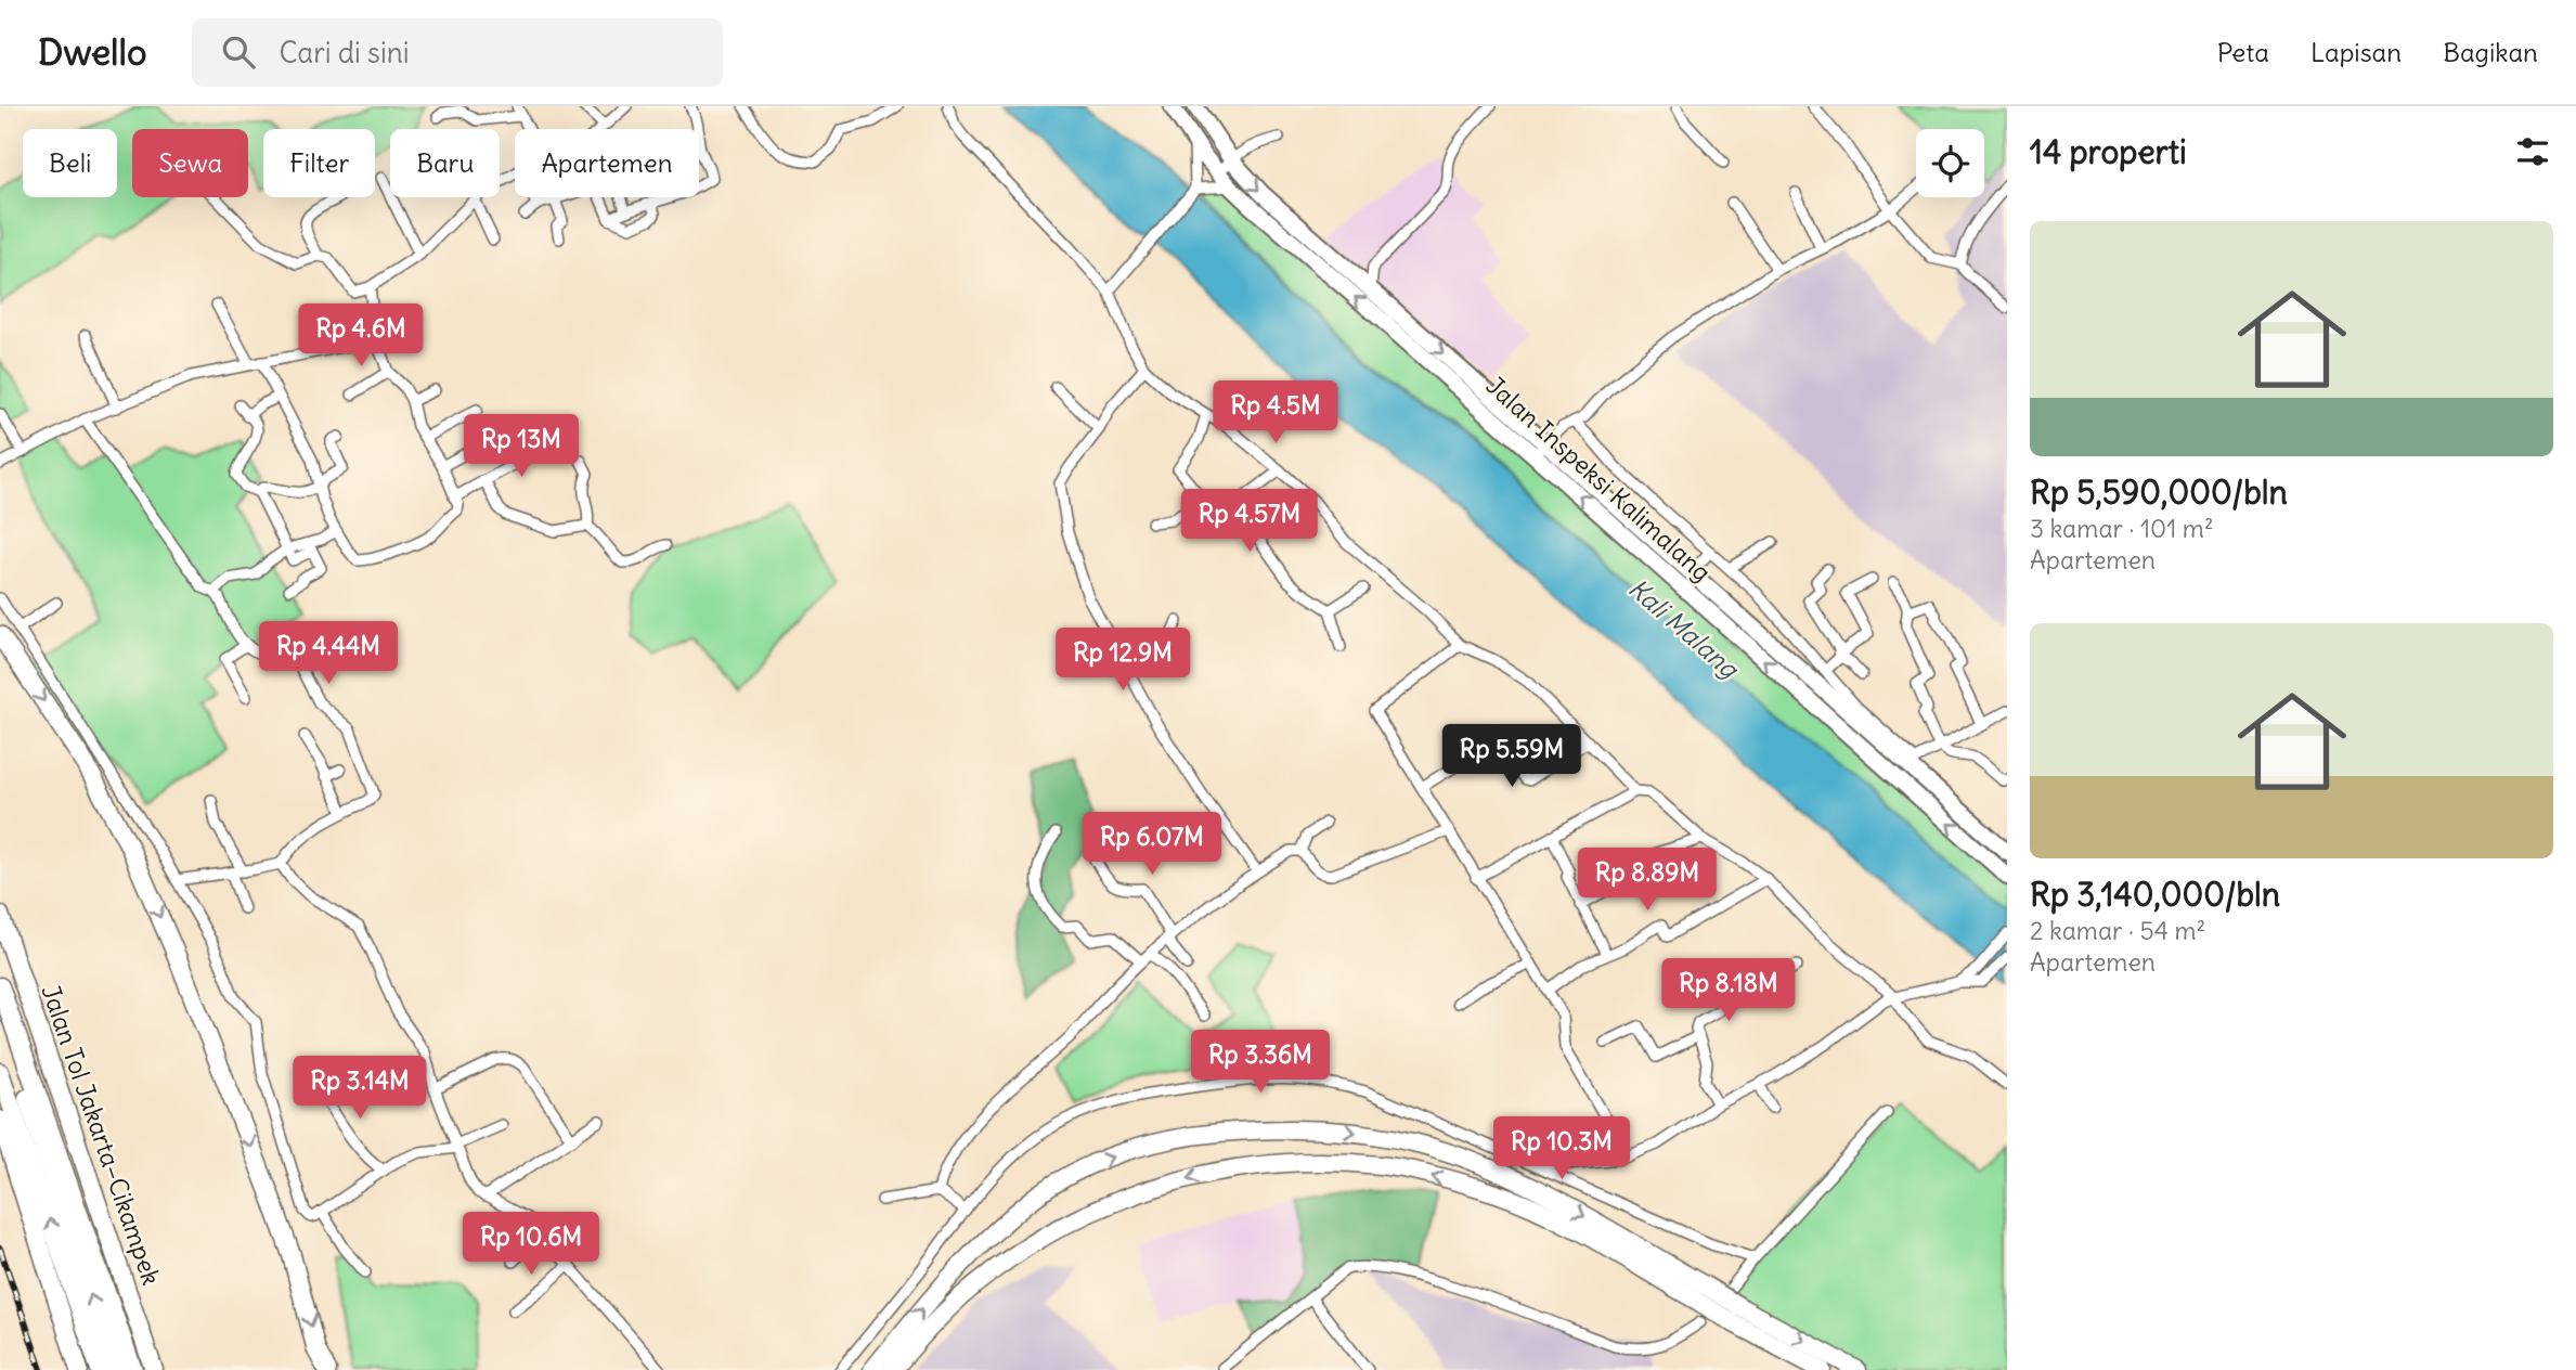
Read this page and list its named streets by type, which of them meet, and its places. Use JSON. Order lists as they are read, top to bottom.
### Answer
{
  "streets": {
    "highway": ["Jalan Tol Jakarta–Cikampek"],
    "main road": ["Jalan Inspeksi Kalimalang"]
  },
  "water": ["Kali Malang"],
  "page": {
    "header": "Dwello",
    "search": "Cari di sini",
    "nav": ["Peta", "Lapisan", "Bagikan"],
    "heading": "14 properti",
    "chip": [
      "Beli",
      "Sewa",
      "Filter",
      "Baru",
      "Apartemen"
    ],
    "list": [
      {
        "name": "Rp 5,590,000/bln",
        "note": "3 kamar · 101 m² · Apartemen"
      },
      {
        "name": "Rp 3,140,000/bln",
        "note": "2 kamar · 54 m² · Apartemen"
      }
    ],
    "price": [
      "Rp 4.6M",
      "Rp 4.5M",
      "Rp 13M",
      "Rp 4.57M",
      "Rp 4.44M",
      "Rp 12.9M",
      "Rp 5.59M",
      "Rp 6.07M",
      "Rp 8.89M",
      "Rp 8.18M",
      "Rp 3.36M",
      "Rp 3.14M",
      "Rp 10.3M",
      "Rp 10.6M"
    ]
  }
}
